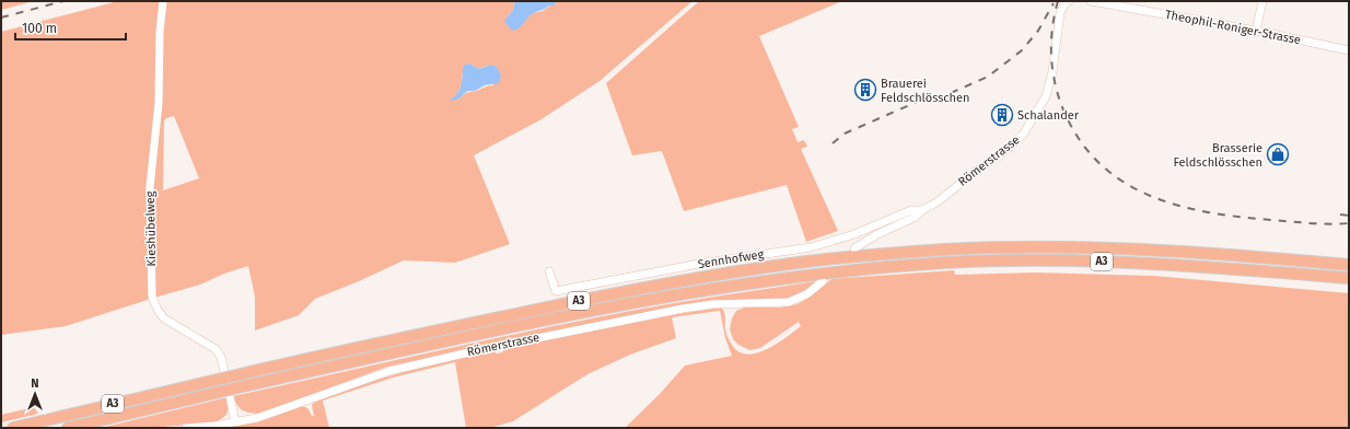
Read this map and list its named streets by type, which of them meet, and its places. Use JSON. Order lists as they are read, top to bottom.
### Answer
{
  "streets": {
    "highway": ["A3"],
    "street": [
      "Theophil-Roniger-Strasse",
      "Römerstrasse",
      "Kieshübelweg",
      "Sennhofweg"
    ]
  },
  "crossings": [
    ["Römerstrasse", "Kieshübelweg"],
    ["Römerstrasse", "Sennhofweg"]
  ],
  "places": {
    "building": ["Brauerei Feldschlösschen", "Schalander"],
    "shop": ["Brasserie Feldschlösschen"]
  },
  "scale_bar": "100 m",
  "north": "top"
}
